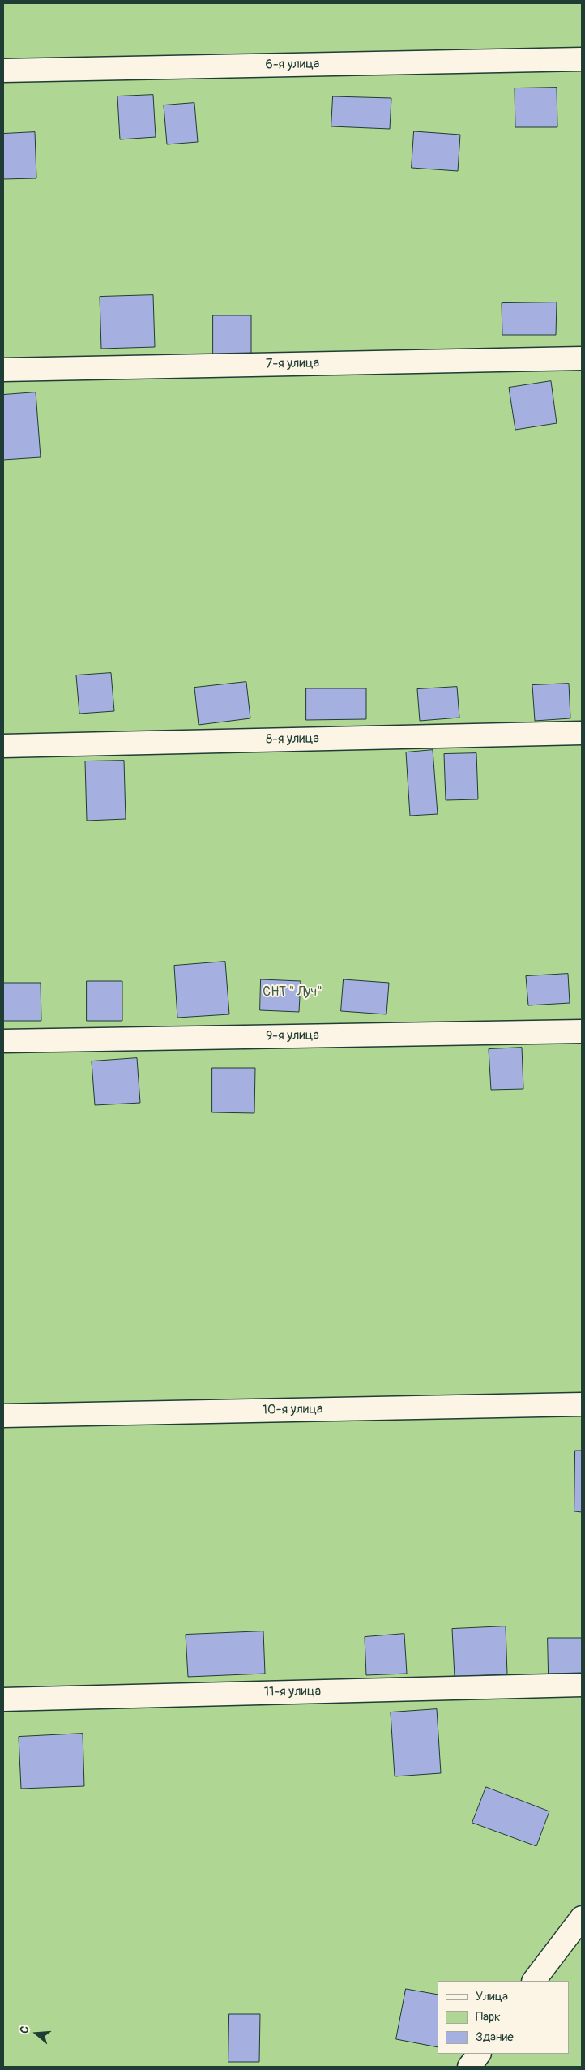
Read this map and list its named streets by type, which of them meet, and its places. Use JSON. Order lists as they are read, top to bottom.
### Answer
{
  "streets": {
    "street": [
      "6-я улица",
      "7-я улица",
      "8-я улица",
      "9-я улица",
      "10-я улица",
      "11-я улица"
    ]
  },
  "parks": ["СНТ \" Луч\""],
  "legend": ["Улица", "Парк", "Здание"],
  "north": "left"
}
